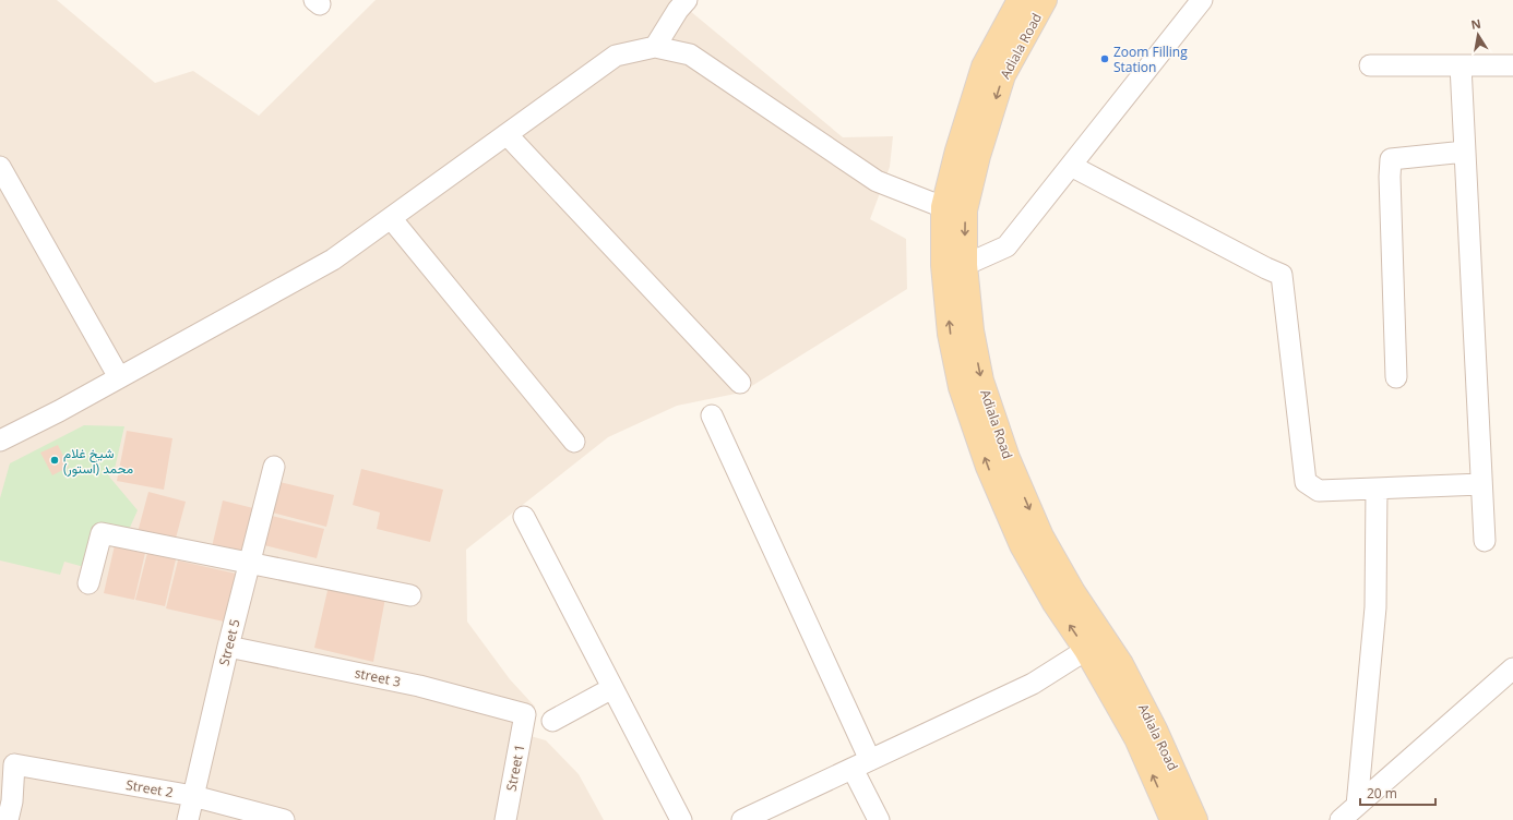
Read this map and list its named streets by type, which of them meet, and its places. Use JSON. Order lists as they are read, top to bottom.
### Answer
{
  "streets": {
    "main road": ["Adiala Road"],
    "street": [
      "Street 5",
      "street 3",
      "Street 1",
      "Street 2"
    ]
  },
  "crossings": [
    ["Street 5", "street 3"],
    ["Street 5", "Street 2"],
    ["street 3", "Street 1"]
  ],
  "places": ["Zoom Filling Station", "شیخ غلام محمد (استور)"],
  "scale_bar": "20 m",
  "north": "top"
}
